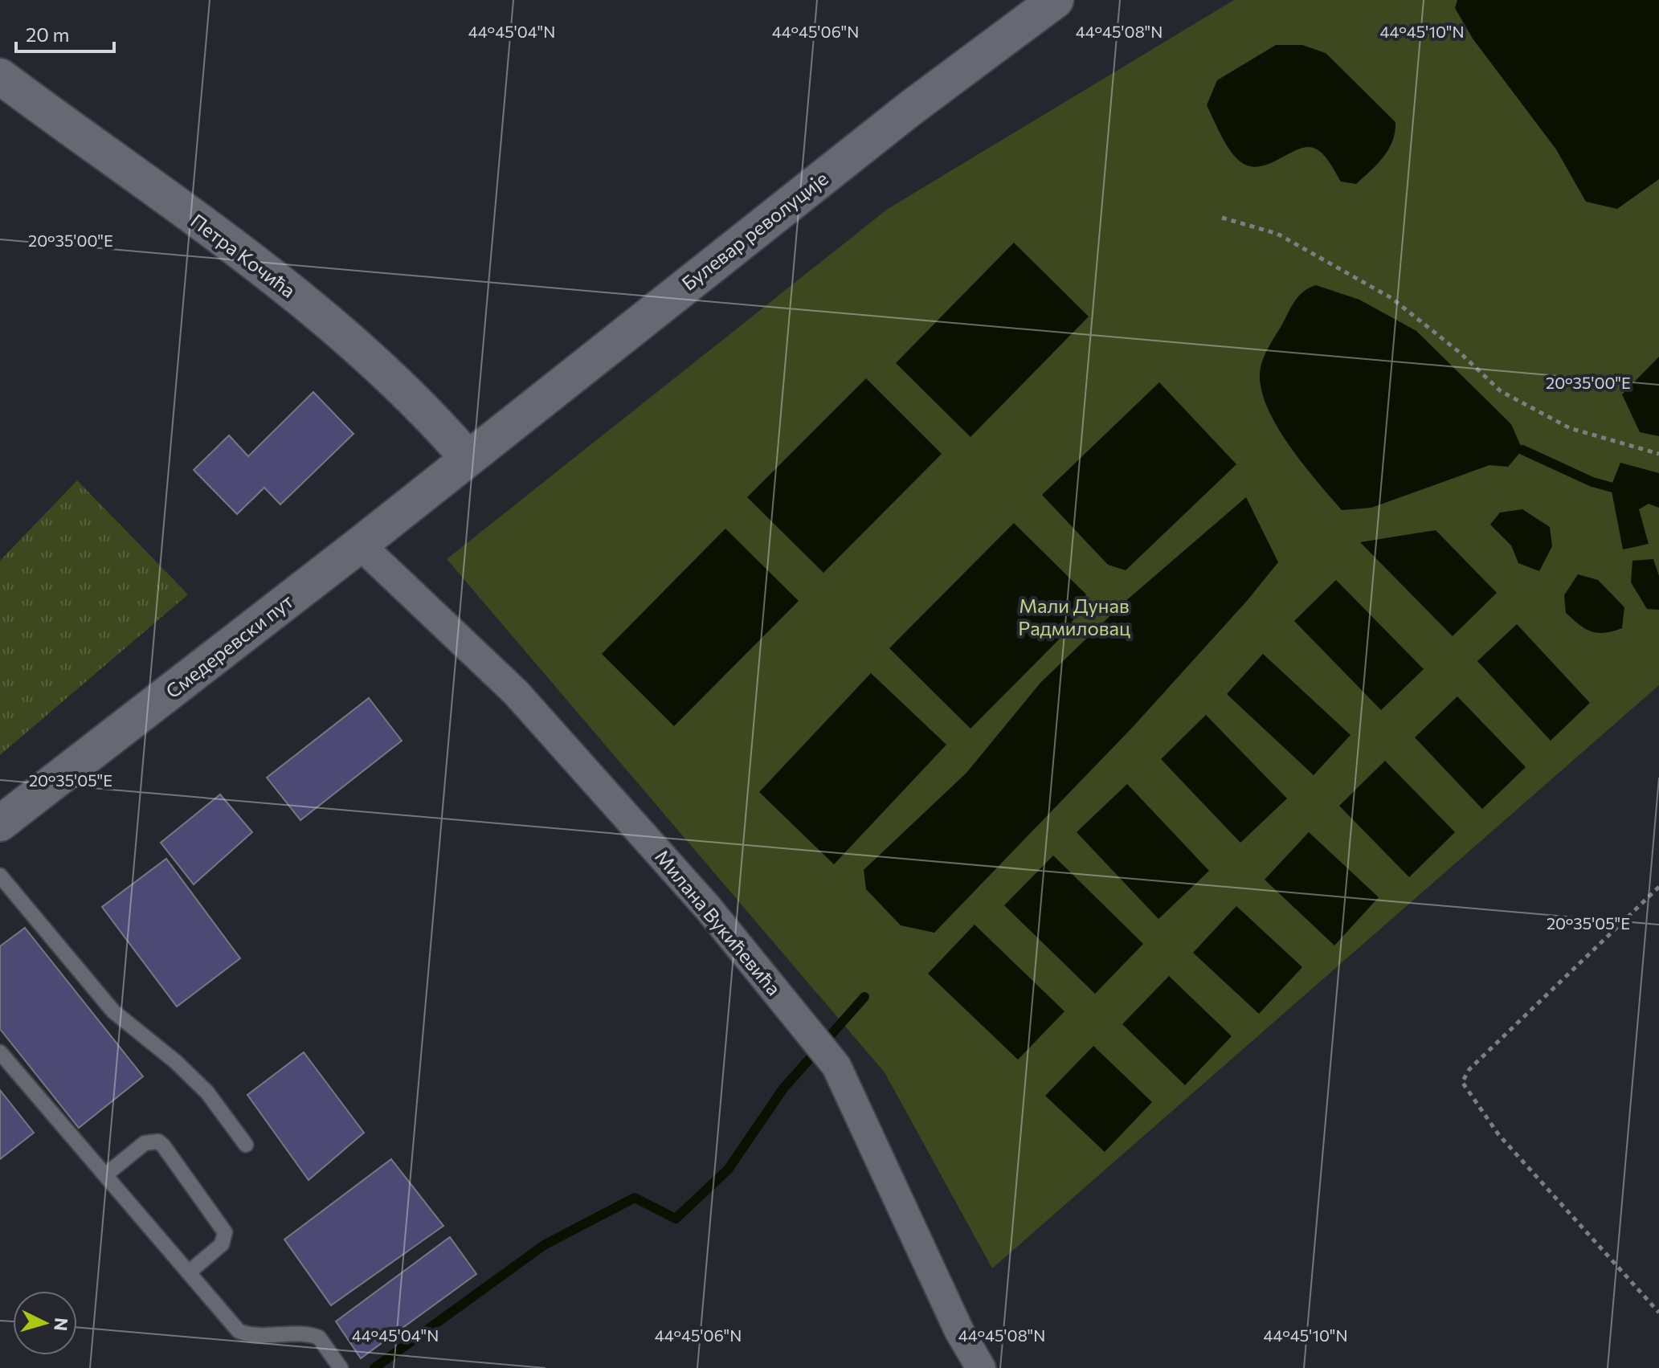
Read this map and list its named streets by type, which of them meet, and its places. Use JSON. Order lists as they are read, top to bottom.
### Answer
{
  "streets": {
    "main road": ["Булевар револуције", "Петра Кочића", "Смедеревски пут"],
    "street": ["Милана Вукићевића"]
  },
  "crossings": [
    ["Булевар револуције", "Петра Кочића"],
    ["Булевар револуције", "Смедеревски пут"],
    ["Петра Кочића", "Смедеревски пут"],
    ["Смедеревски пут", "Милана Вукићевића"]
  ],
  "parks": ["Мали Дунав Радмиловац"],
  "scale_bar": "20 m",
  "north": "right",
  "coordinates": [
    "44°45'04\"N",
    "44°45'06\"N",
    "44°45'08\"N",
    "44°45'10\"N",
    "20°35'00\"E",
    "20°35'05\"E"
  ]
}
